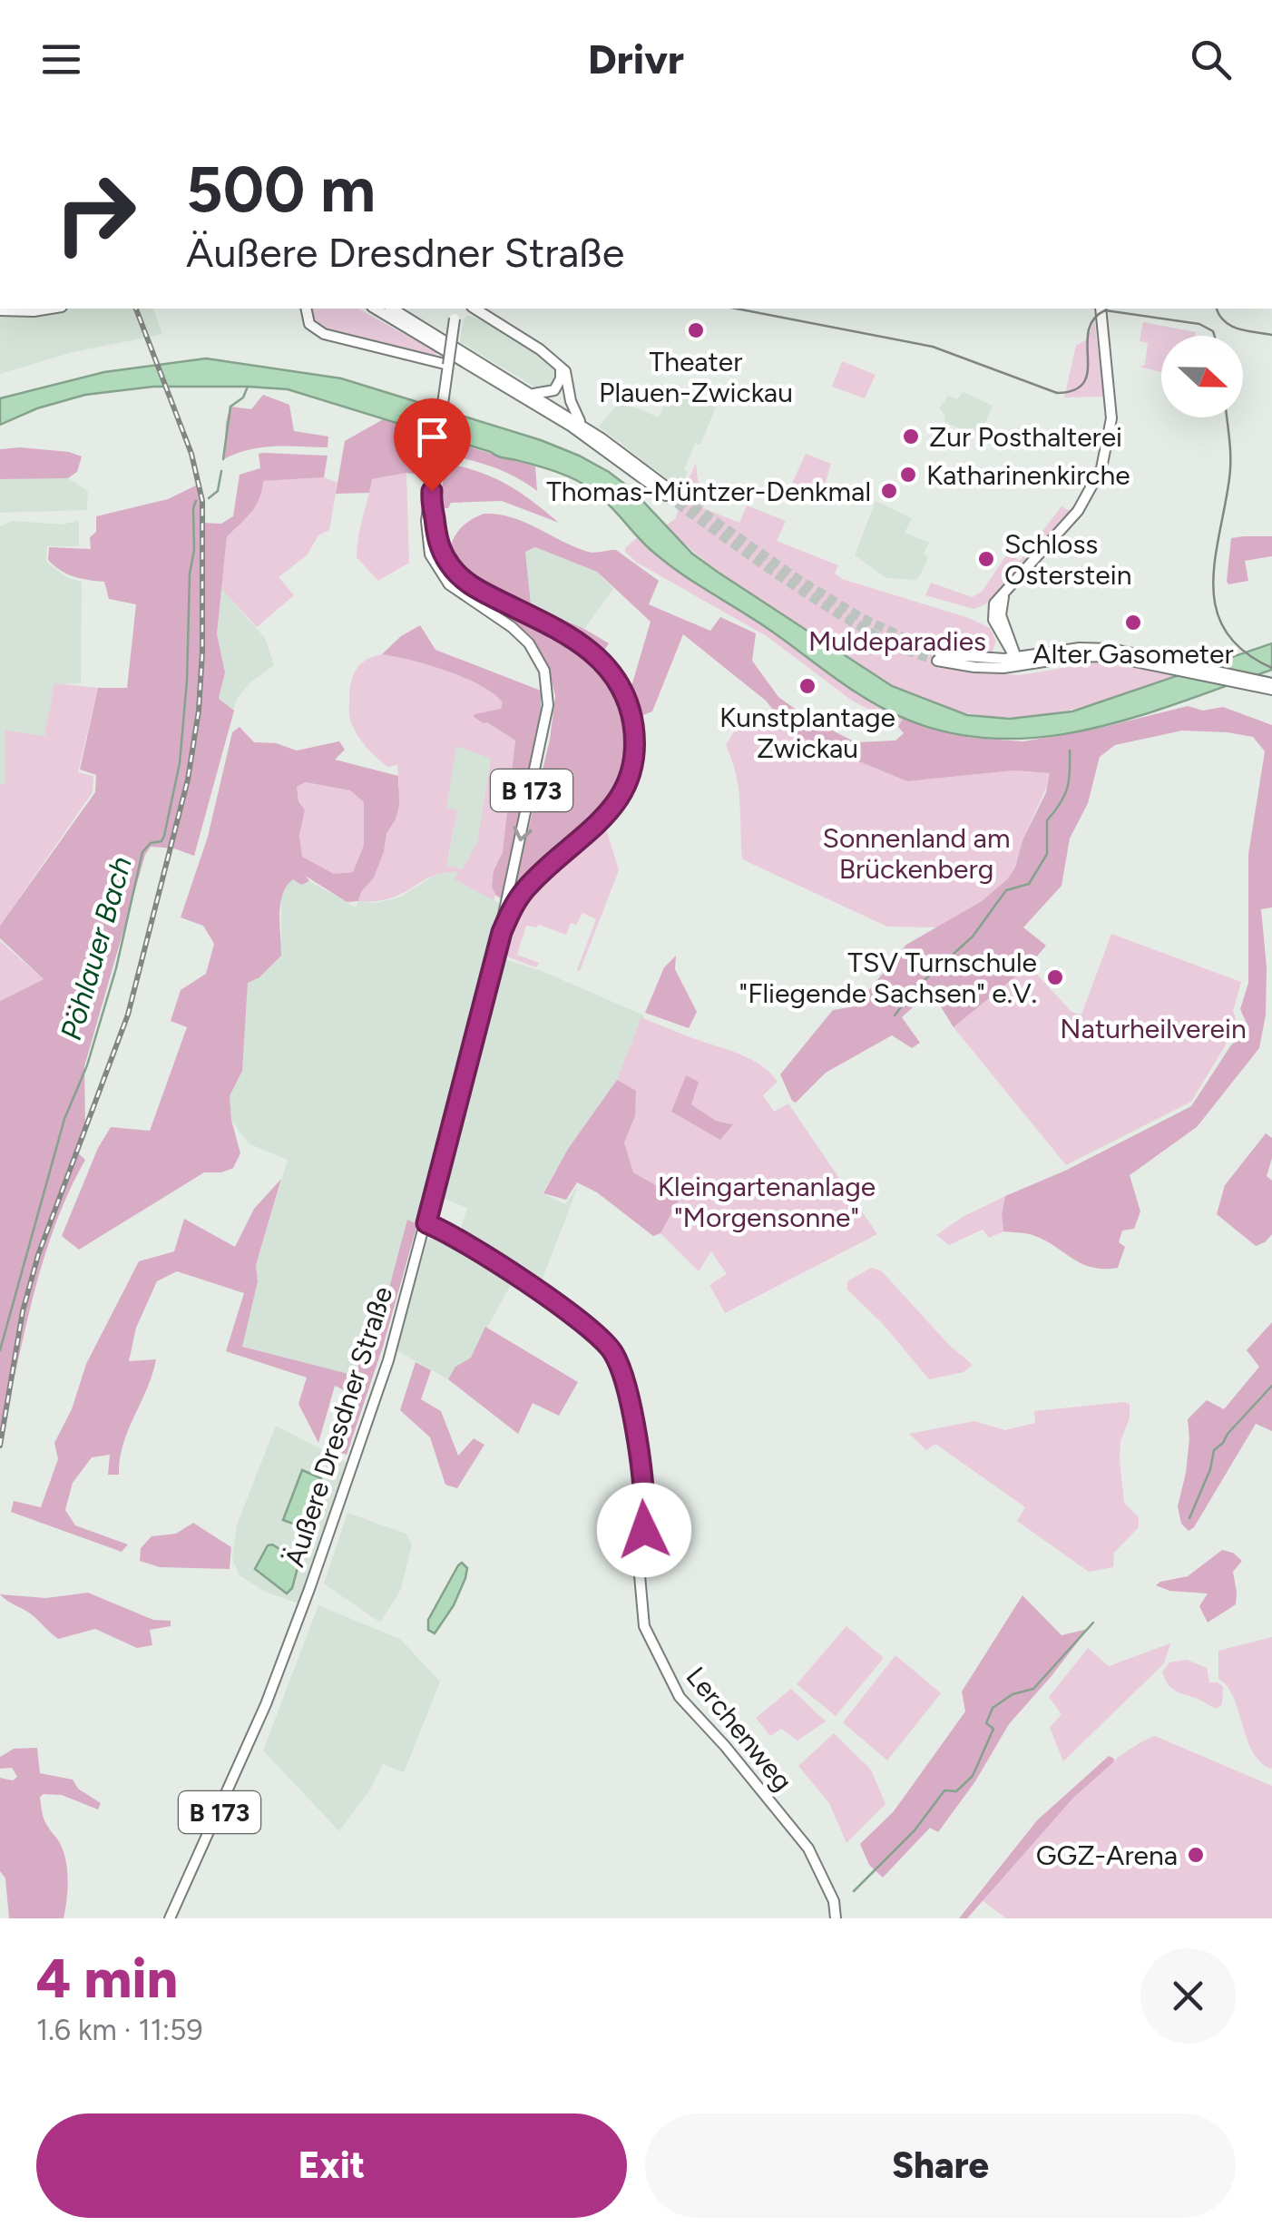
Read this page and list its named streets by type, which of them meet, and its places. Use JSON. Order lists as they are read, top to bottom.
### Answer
{
  "streets": {
    "main road": ["B 173", "Äußere Dresdner Straße", "Lerchenweg"]
  },
  "crossings": [
    ["B 173", "Äußere Dresdner Straße"],
    ["Äußere Dresdner Straße", "Lerchenweg"]
  ],
  "water": ["Pöhlauer Bach"],
  "parks": [
    "Muldeparadies",
    "Sonnenland am Brückenberg",
    "Naturheilverein",
    "Kleingartenanlage \"Morgensonne\""
  ],
  "places": [
    "Theater Plauen-Zwickau",
    "Zur Posthalterei",
    "Katharinenkirche",
    "Thomas-Müntzer-Denkmal",
    "Schloss Osterstein",
    "Alter Gasometer",
    "Kunstplantage Zwickau",
    "TSV Turnschule \"Fliegende Sachsen\" e.V.",
    "GGZ-Arena"
  ],
  "north": "right",
  "page": {
    "header": "Drivr",
    "turn": ["500 m", "Äußere Dresdner Straße"],
    "heading": ["4 min", "1.6 km · 11:59"],
    "buttons": ["Exit", "Share"]
  }
}
